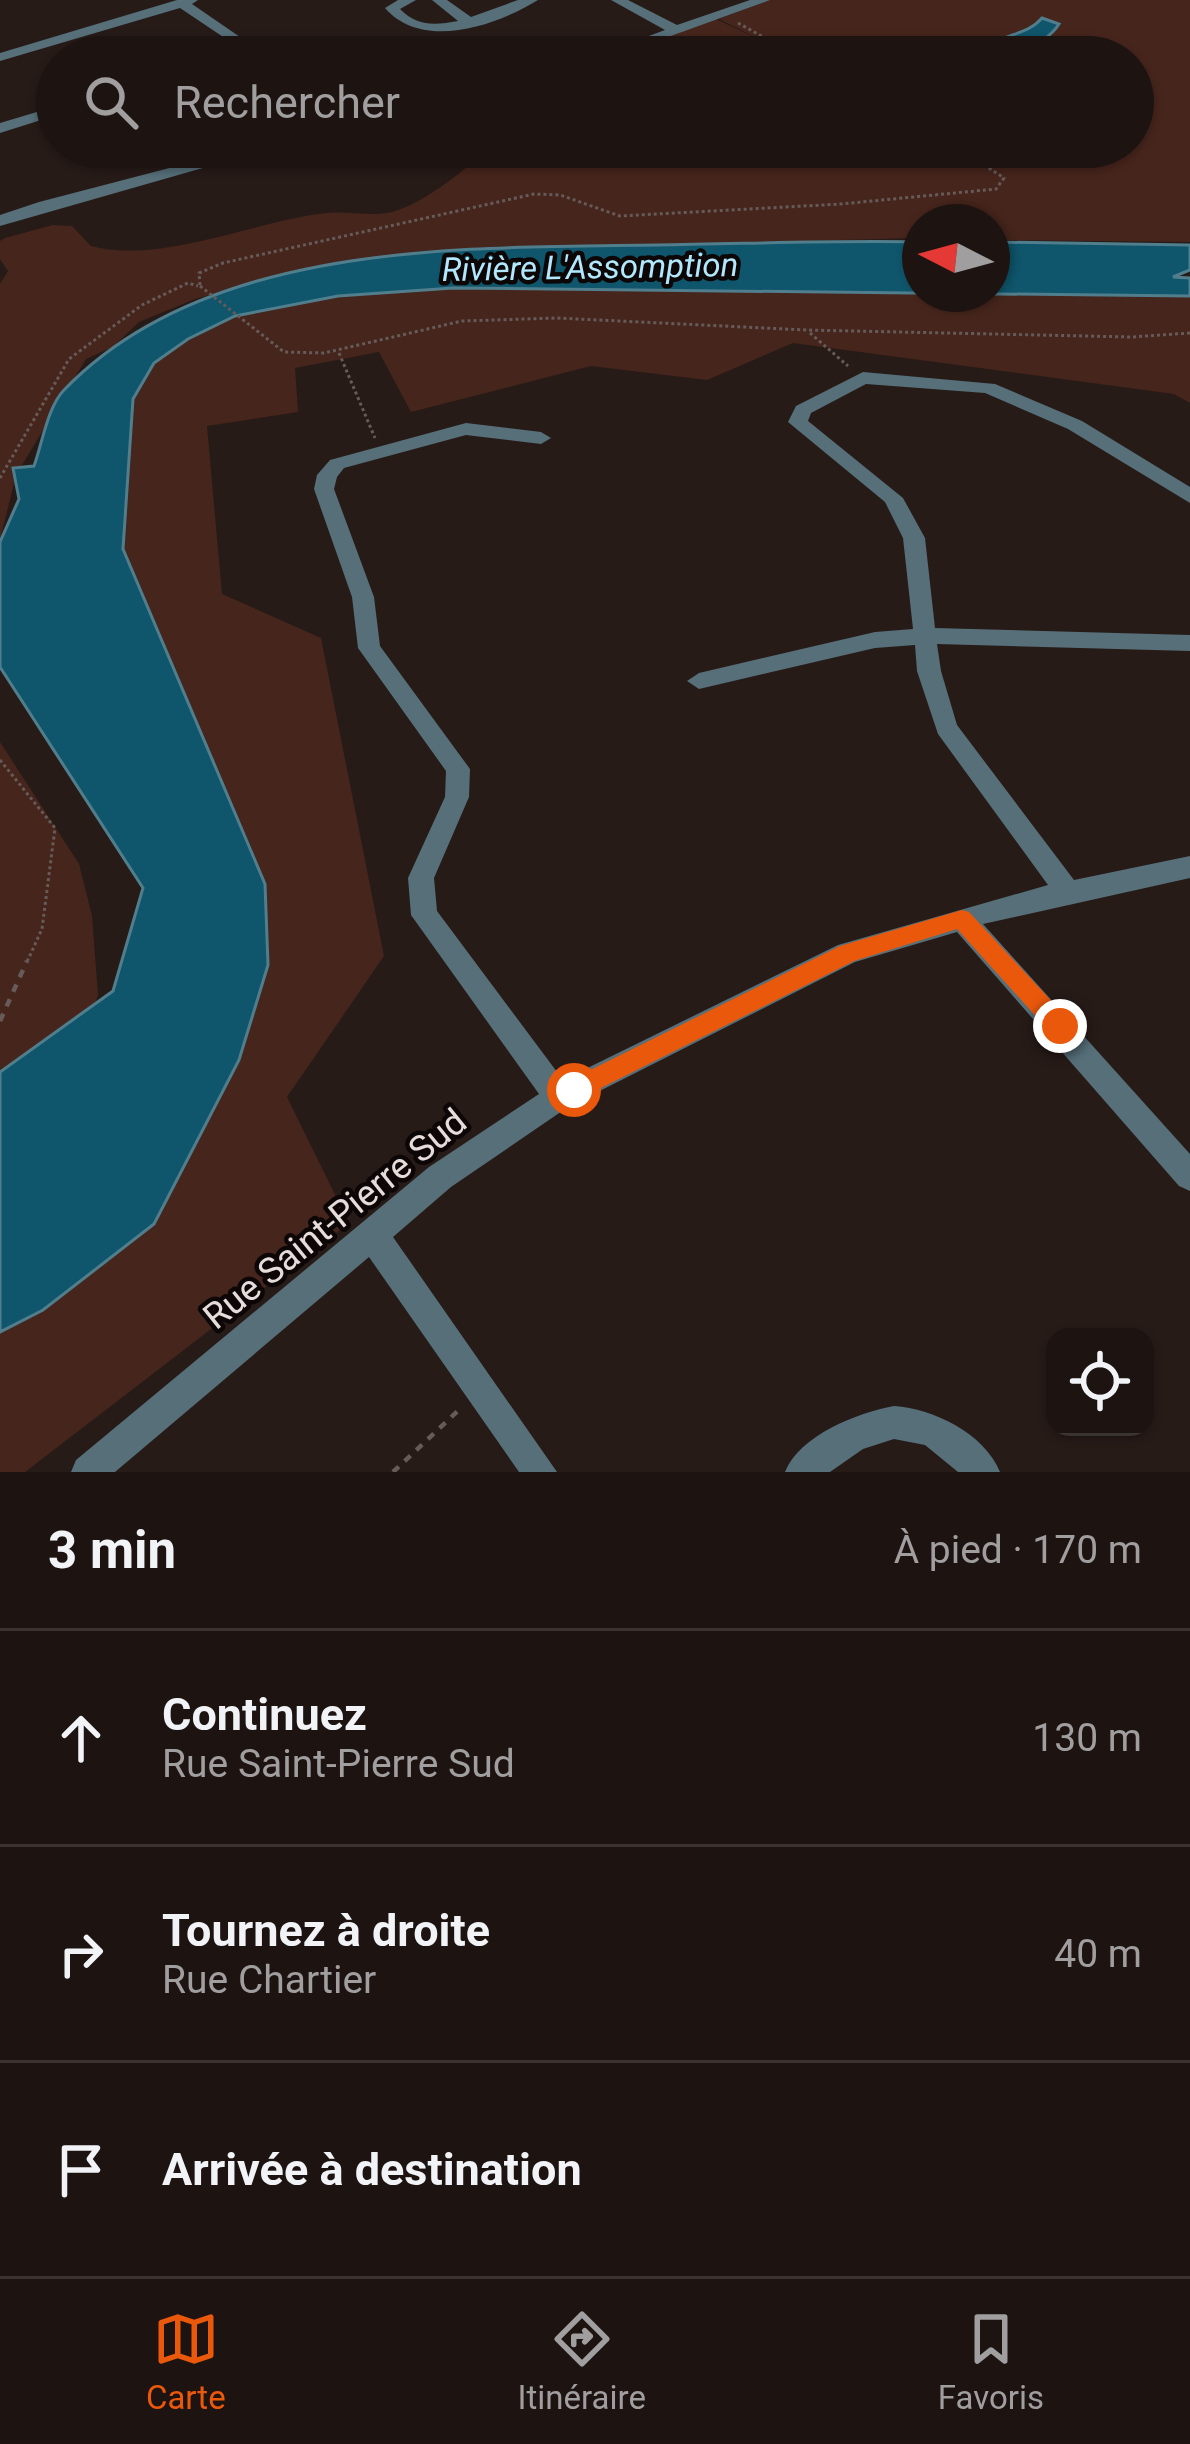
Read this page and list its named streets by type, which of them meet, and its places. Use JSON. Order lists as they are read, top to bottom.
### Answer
{
  "streets": {
    "street": ["Rue Saint-Pierre Sud"]
  },
  "water": ["Rivière L'Assomption"],
  "north": "left",
  "page": {
    "search": "Rechercher",
    "heading": ["3 min", "À pied · 170 m"],
    "list": [
      ["Continuez", "Rue Saint-Pierre Sud", "130 m"],
      ["Tournez à droite", "Rue Chartier", "40 m"],
      "Arrivée à destination"
    ],
    "nav": ["Carte", "Itinéraire", "Favoris"]
  }
}
